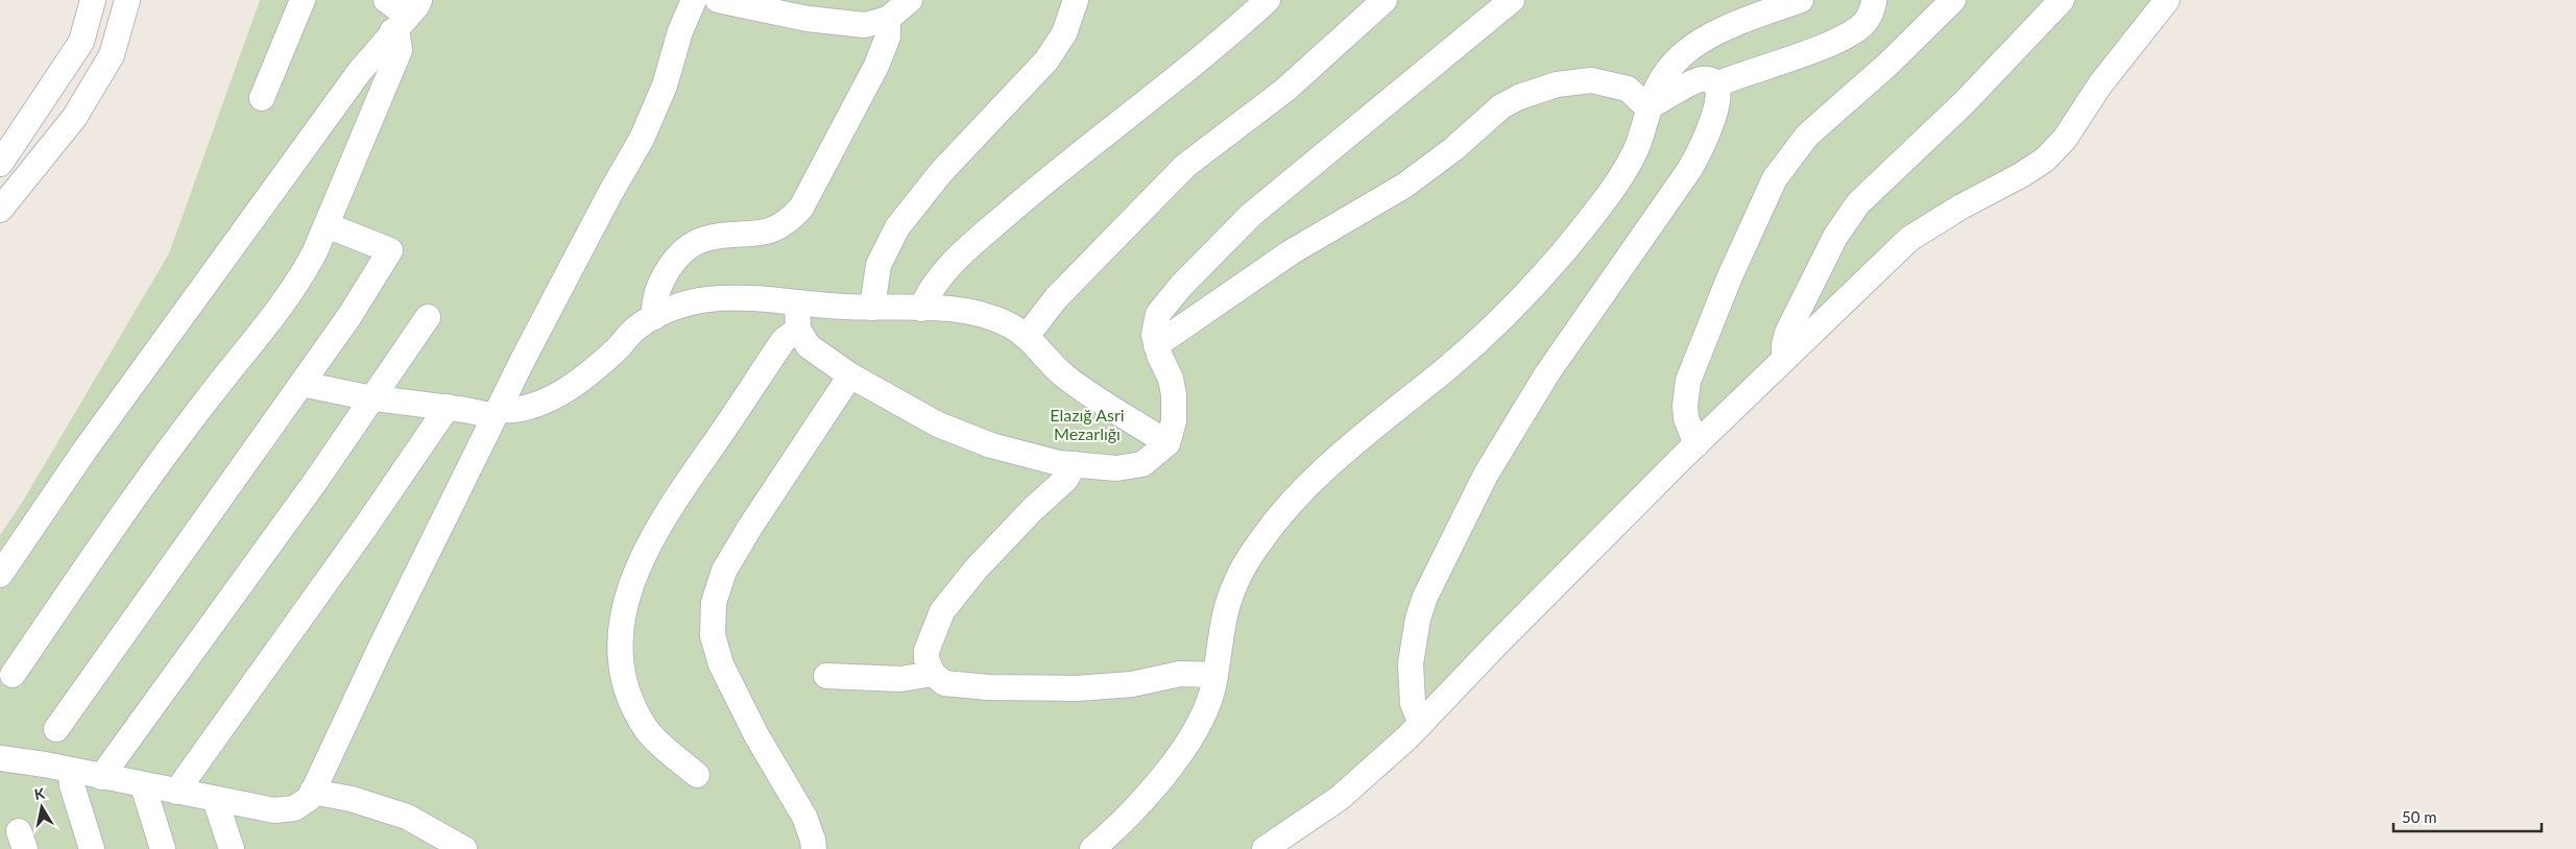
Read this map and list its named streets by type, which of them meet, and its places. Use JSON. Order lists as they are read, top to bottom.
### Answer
{
  "parks": ["Elazığ Asri Mezarlığı"],
  "scale_bar": "50 m",
  "north": "top"
}
